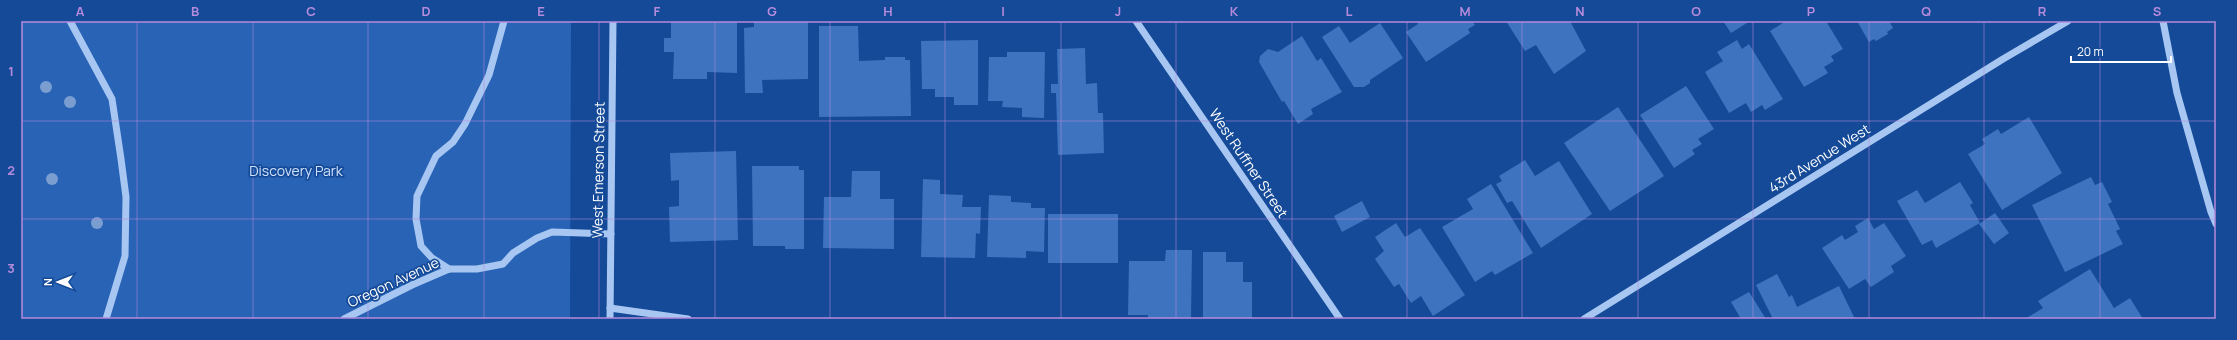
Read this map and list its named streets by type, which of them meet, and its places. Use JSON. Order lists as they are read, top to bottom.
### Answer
{
  "streets": {
    "street": [
      "43rd Avenue West",
      "West Ruffner Street",
      "West Emerson Street",
      "Oregon Avenue"
    ]
  },
  "crossings": [
    ["West Emerson Street", "Oregon Avenue"]
  ],
  "parks": ["Discovery Park"],
  "scale_bar": "20 m",
  "north": "left",
  "grid": {
    "columns": [
      "A",
      "B",
      "C",
      "D",
      "E",
      "F",
      "G",
      "H",
      "I",
      "J",
      "K",
      "L",
      "M",
      "N",
      "O",
      "P",
      "Q",
      "R",
      "S"
    ],
    "rows": ["1", "2", "3"]
  }
}
